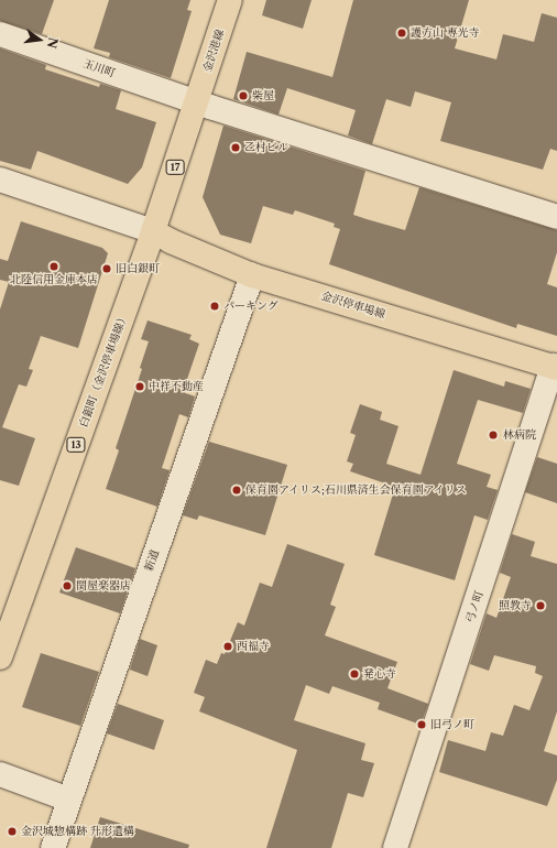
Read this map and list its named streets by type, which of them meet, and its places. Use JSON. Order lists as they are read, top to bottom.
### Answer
{
  "streets": {
    "main road": [
      "金沢港線",
      "17",
      "金沢停車場線",
      "白銀町（金沢停車場線）",
      "13"
    ],
    "street": ["玉川町", "新道", "弓ノ町"]
  },
  "crossings": [
    ["金沢港線", "玉川町"],
    ["金沢港線", "17"],
    ["玉川町", "17"],
    ["17", "金沢停車場線"],
    ["17", "白銀町（金沢停車場線）"],
    ["金沢停車場線", "白銀町（金沢停車場線）"],
    ["金沢停車場線", "新道"],
    ["金沢停車場線", "弓ノ町"]
  ],
  "places": [
    "護方山 専光寺",
    "柴屋",
    "乙村ビル",
    "北陸信用金庫本店",
    "旧白銀町",
    "パーキング",
    "中祥不動産",
    "林病院",
    "保育園アイリス;石川県済生会保育園アイリス",
    "関屋楽器店",
    "照教寺",
    "西福寺",
    "発心寺",
    "旧弓ノ町",
    "金沢城惣構跡 升形遺構"
  ],
  "north": "right"
}
